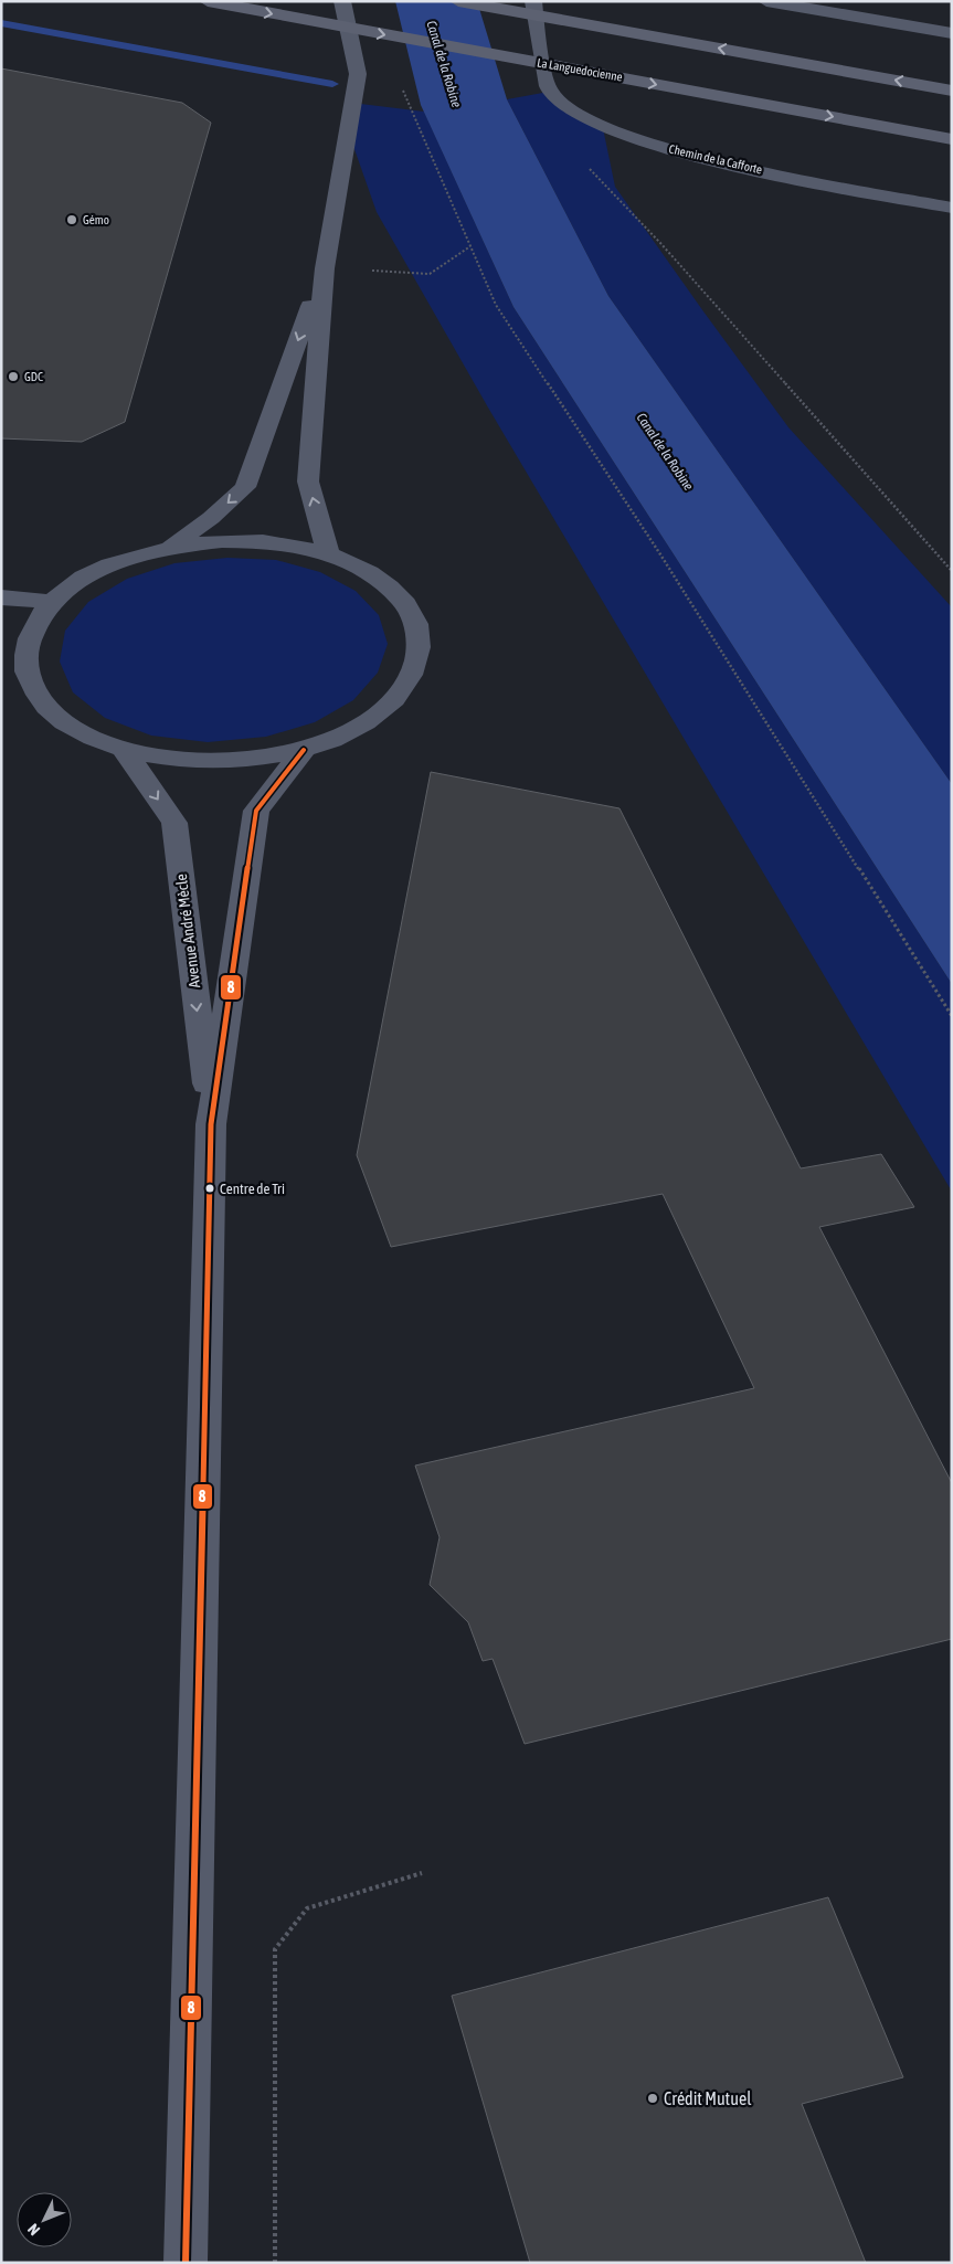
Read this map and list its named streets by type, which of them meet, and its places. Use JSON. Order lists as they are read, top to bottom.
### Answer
{
  "streets": {
    "highway": ["La Languedocienne"],
    "street": ["Chemin de la Cafforte", "Avenue André Mècle"]
  },
  "water": ["Canal de la Robine"],
  "places": [
    "Gémo",
    "GDC",
    "Centre de Tri",
    "Crédit Mutuel"
  ],
  "lines": ["transit line 8"],
  "north": "bottom left"
}
